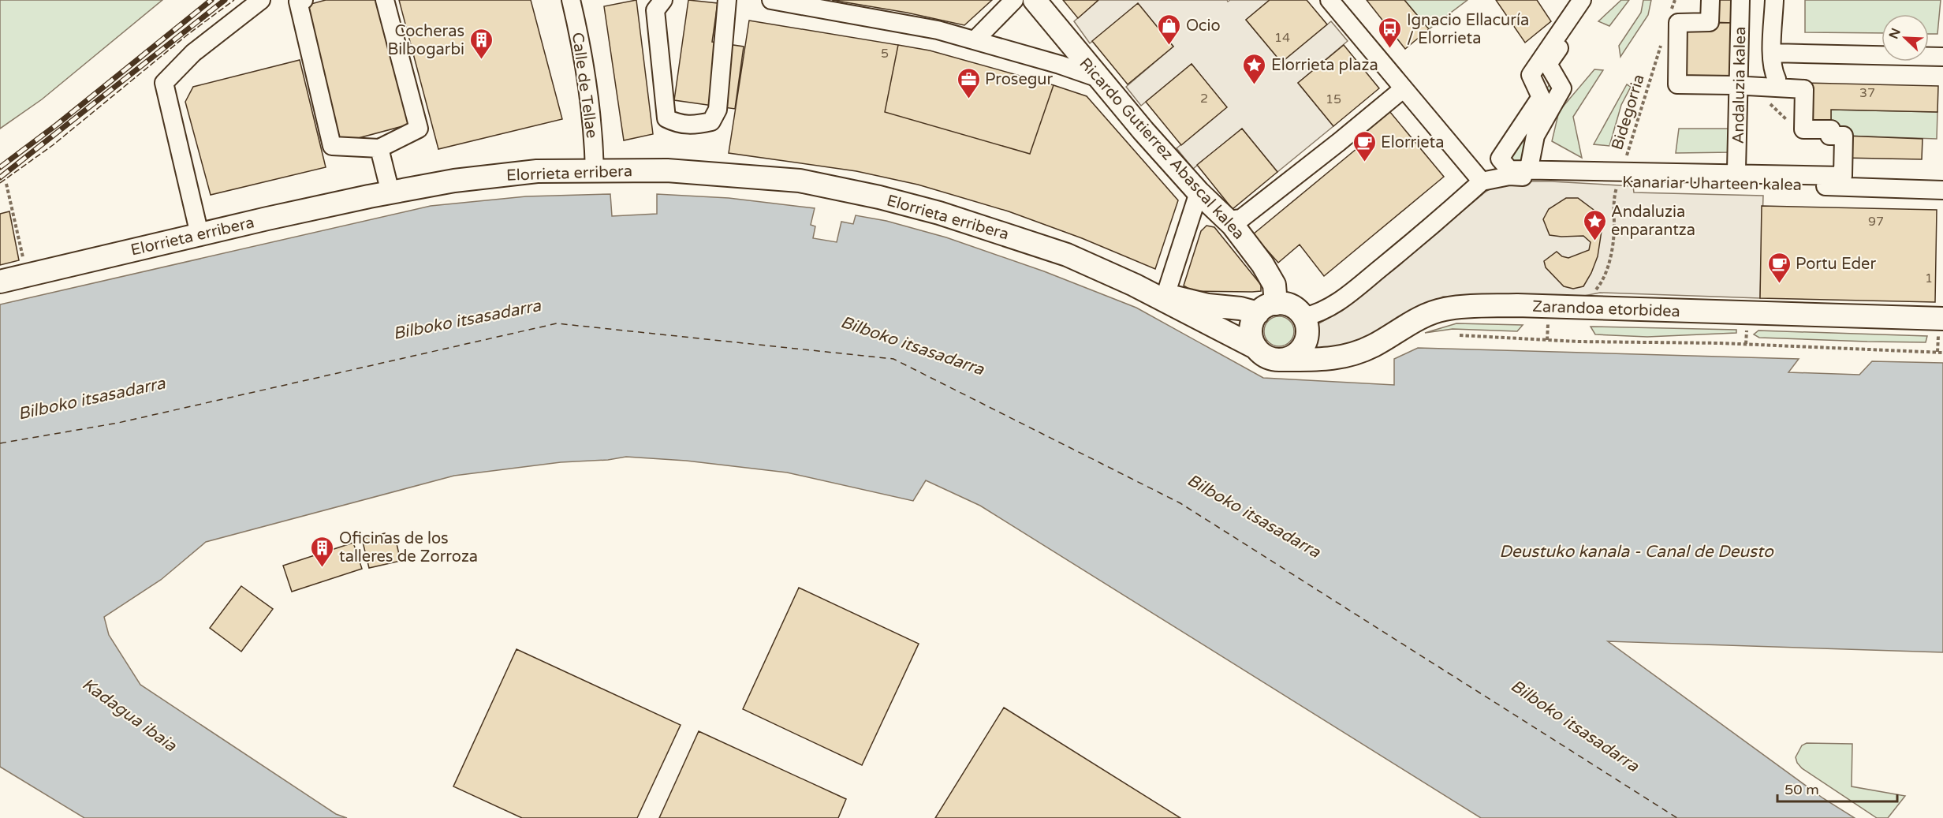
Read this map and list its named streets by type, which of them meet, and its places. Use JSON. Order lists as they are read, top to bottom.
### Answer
{
  "streets": {
    "main road": ["Ricardo Gutierrez Abascal kalea", "Elorrieta erribera", "Zarandoa etorbidea"],
    "street": ["Calle de Tellae", "Andaluzia kalea", "Kanariar Uharteen kalea"],
    "path": ["Bidegorria"]
  },
  "crossings": [
    ["Calle de Tellae", "Elorrieta erribera"],
    ["Bidegorria", "Kanariar Uharteen kalea"],
    ["Bidegorria", "Zarandoa etorbidea"],
    ["Ricardo Gutierrez Abascal kalea", "Zarandoa etorbidea"]
  ],
  "water": ["Bilboko itsasadarra", "Deustuko kanala - Canal de Deusto", "Kadagua ibaia"],
  "places": {
    "shop": ["Ocio"],
    "bus stop": ["Ignacio Ellacuría / Elorrieta"],
    "building": ["Cocheras Bilbogarbi", "Oficinas de los talleres de Zorroza"],
    "place": ["Elorrieta plaza", "Andaluzia enparantza"],
    "office": ["Prosegur"],
    "cafe": ["Elorrieta", "Portu Eder"]
  },
  "house_numbers": [
    "14",
    "5",
    "37",
    "2",
    "15",
    "97",
    "1"
  ],
  "scale_bar": "50 m",
  "north": "top left"
}
